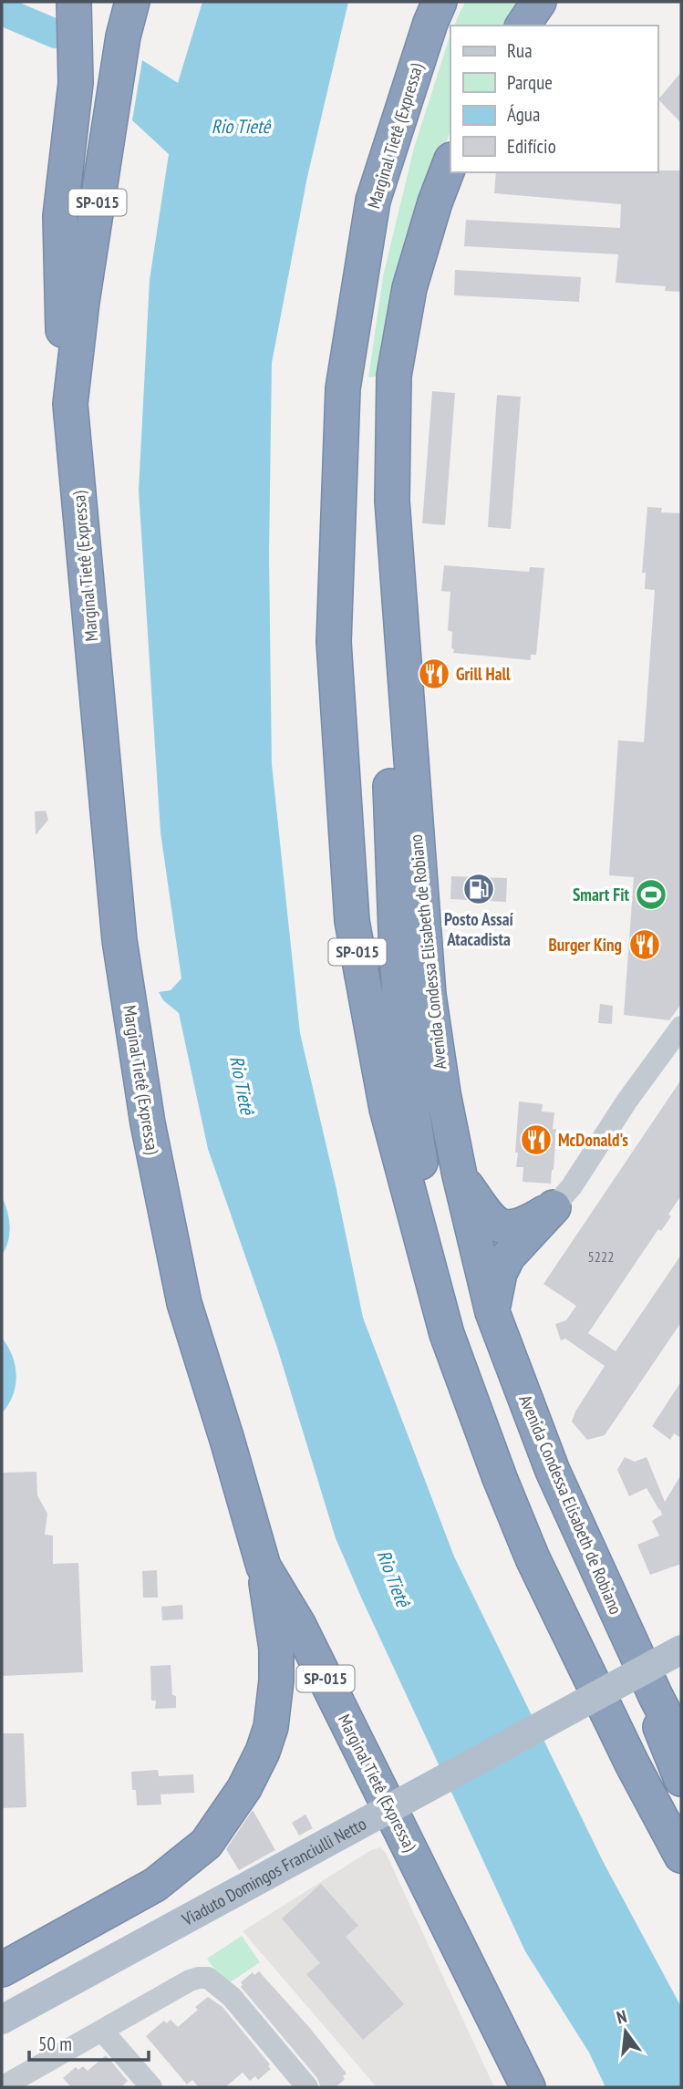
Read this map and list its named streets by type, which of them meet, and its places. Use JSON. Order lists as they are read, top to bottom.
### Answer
{
  "streets": {
    "highway": ["Marginal Tietê (Expressa)", "SP-015", "Avenida Condessa Elisabeth de Robiano"],
    "main road": ["Viaduto Domingos Franciulli Netto"]
  },
  "water": ["Rio Tietê"],
  "places": {
    "restaurant": ["Grill Hall", "Burger King", "McDonald's"],
    "fuel station": ["Posto Assaí Atacadista"],
    "sports": ["Smart Fit"]
  },
  "house_numbers": ["5222"],
  "legend": [
    "Rua",
    "Parque",
    "Água",
    "Edifício"
  ],
  "scale_bar": "50 m",
  "north": "top"
}
